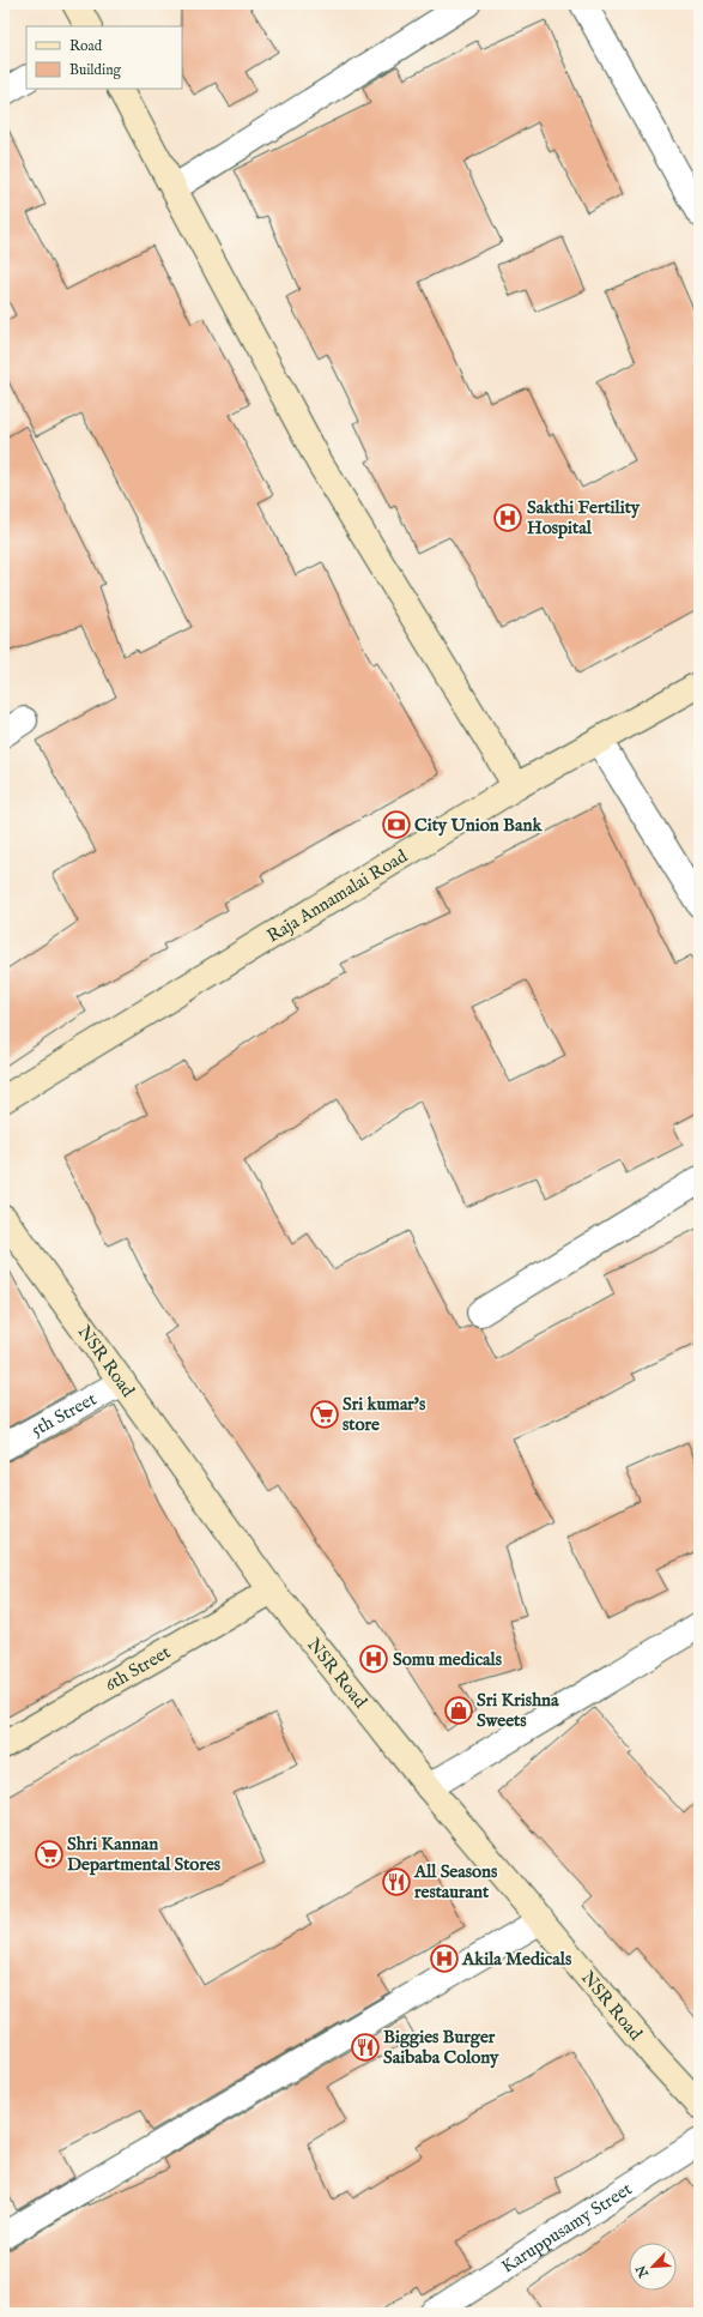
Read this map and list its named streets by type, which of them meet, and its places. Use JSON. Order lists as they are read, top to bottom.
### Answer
{
  "streets": {
    "street": [
      "Raja Annamalai Road",
      "NSR Road",
      "5th Street",
      "6th Street",
      "Karuppusamy Street"
    ]
  },
  "crossings": [
    ["NSR Road", "5th Street"],
    ["NSR Road", "6th Street"]
  ],
  "places": {
    "hospital": ["Sakthi Fertility Hospital", "Somu medicals", "Akila Medicals"],
    "bank": ["City Union Bank"],
    "supermarket": ["Sri kumar's store", "Shri Kannan Departmental Stores"],
    "shop": ["Sri Krishna Sweets"],
    "restaurant": ["All Seasons restaurant", "Biggies Burger Saibaba Colony"]
  },
  "legend": ["Road", "Building"],
  "north": "bottom left"
}
